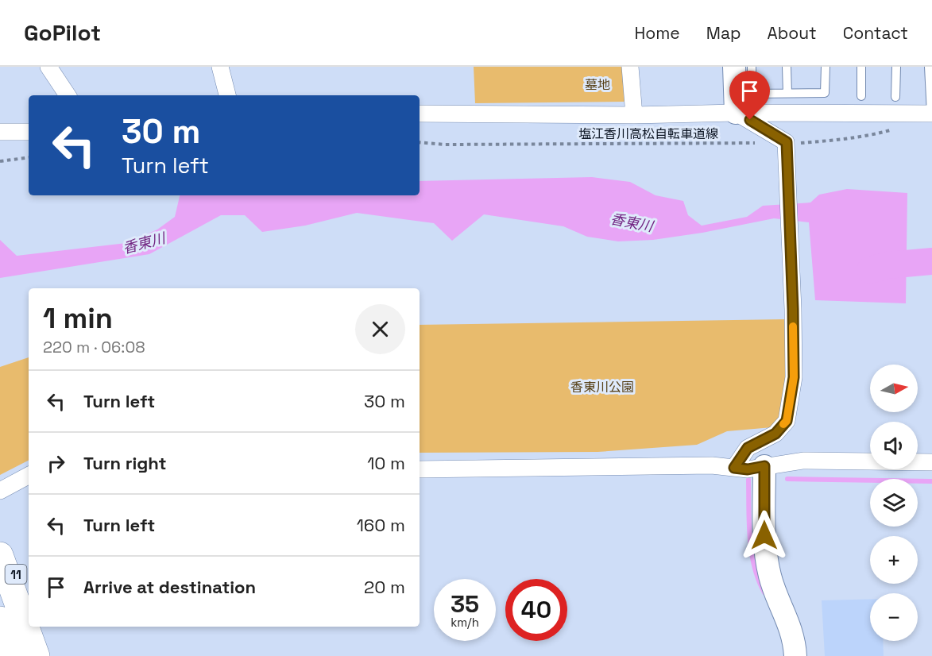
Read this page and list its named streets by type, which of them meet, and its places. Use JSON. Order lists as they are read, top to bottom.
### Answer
{
  "streets": {
    "highway": ["11"],
    "path": ["塩江香川高松自転車道線"]
  },
  "water": ["香東川"],
  "parks": ["墓地", "香東川公園"],
  "north": "right",
  "page": {
    "header": "GoPilot",
    "nav": [
      "Home",
      "Map",
      "About",
      "Contact"
    ],
    "turn": ["30 m", "Turn left"],
    "heading": ["1 min", "220 m · 06:08"],
    "map_buttons": ["+", "−"],
    "list": [
      {
        "name": "Turn left",
        "value": "30 m"
      },
      {
        "name": "Turn right",
        "value": "10 m"
      },
      {
        "name": "Turn left",
        "value": "160 m"
      },
      {
        "name": "Arrive at destination",
        "value": "20 m"
      }
    ],
    "speed": "35 km/h",
    "limit": "40"
  }
}
